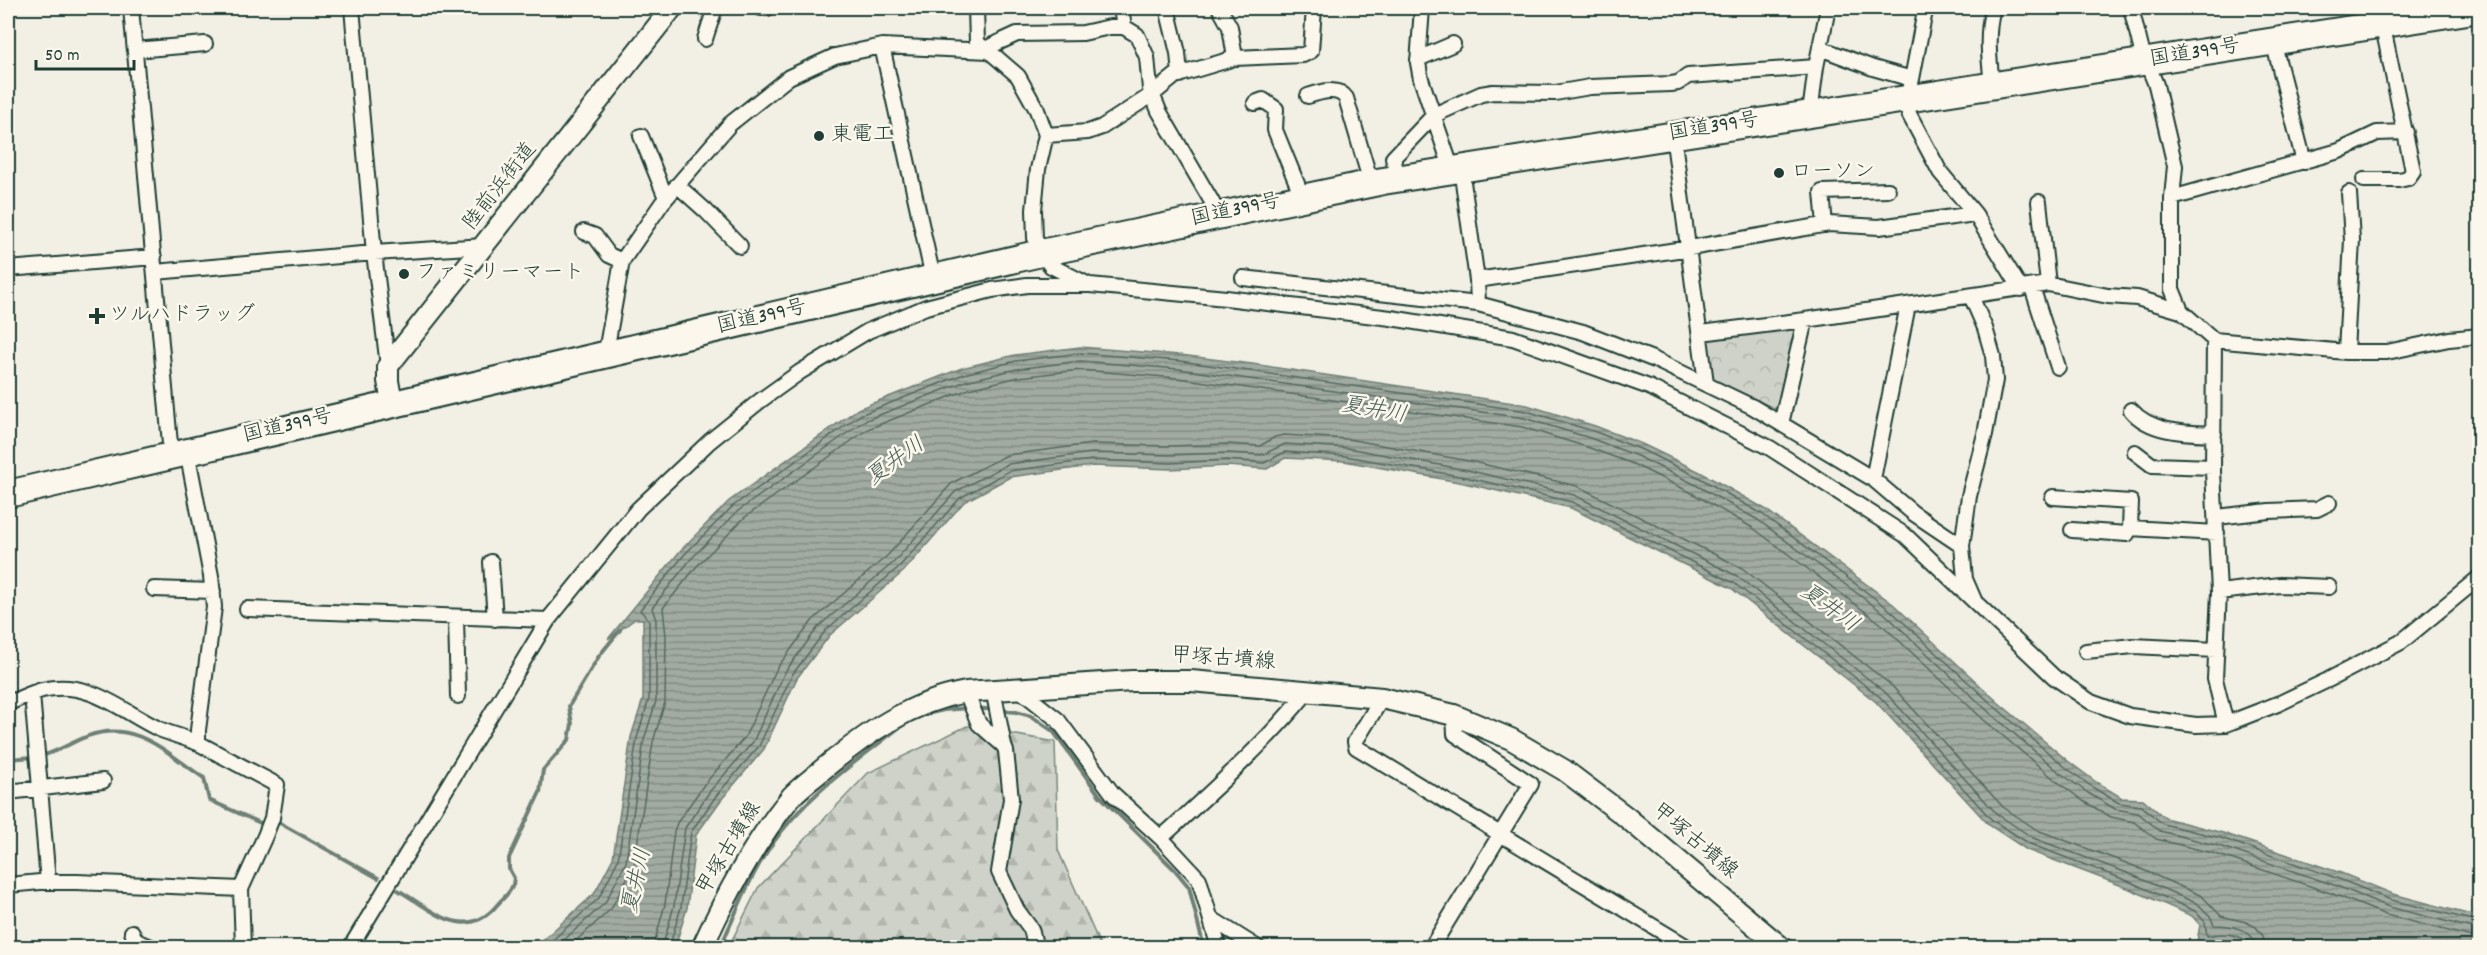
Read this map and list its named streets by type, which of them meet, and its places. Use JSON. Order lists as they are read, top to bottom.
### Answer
{
  "streets": {
    "highway": ["国道399号"],
    "main road": ["陸前浜街道", "甲塚古墳線"]
  },
  "water": ["夏井川"],
  "places": {
    "other": ["東電工", "ローソン", "ファミリーマート"],
    "health": ["ツルハドラッグ"]
  },
  "scale_bar": "50 m"
}
